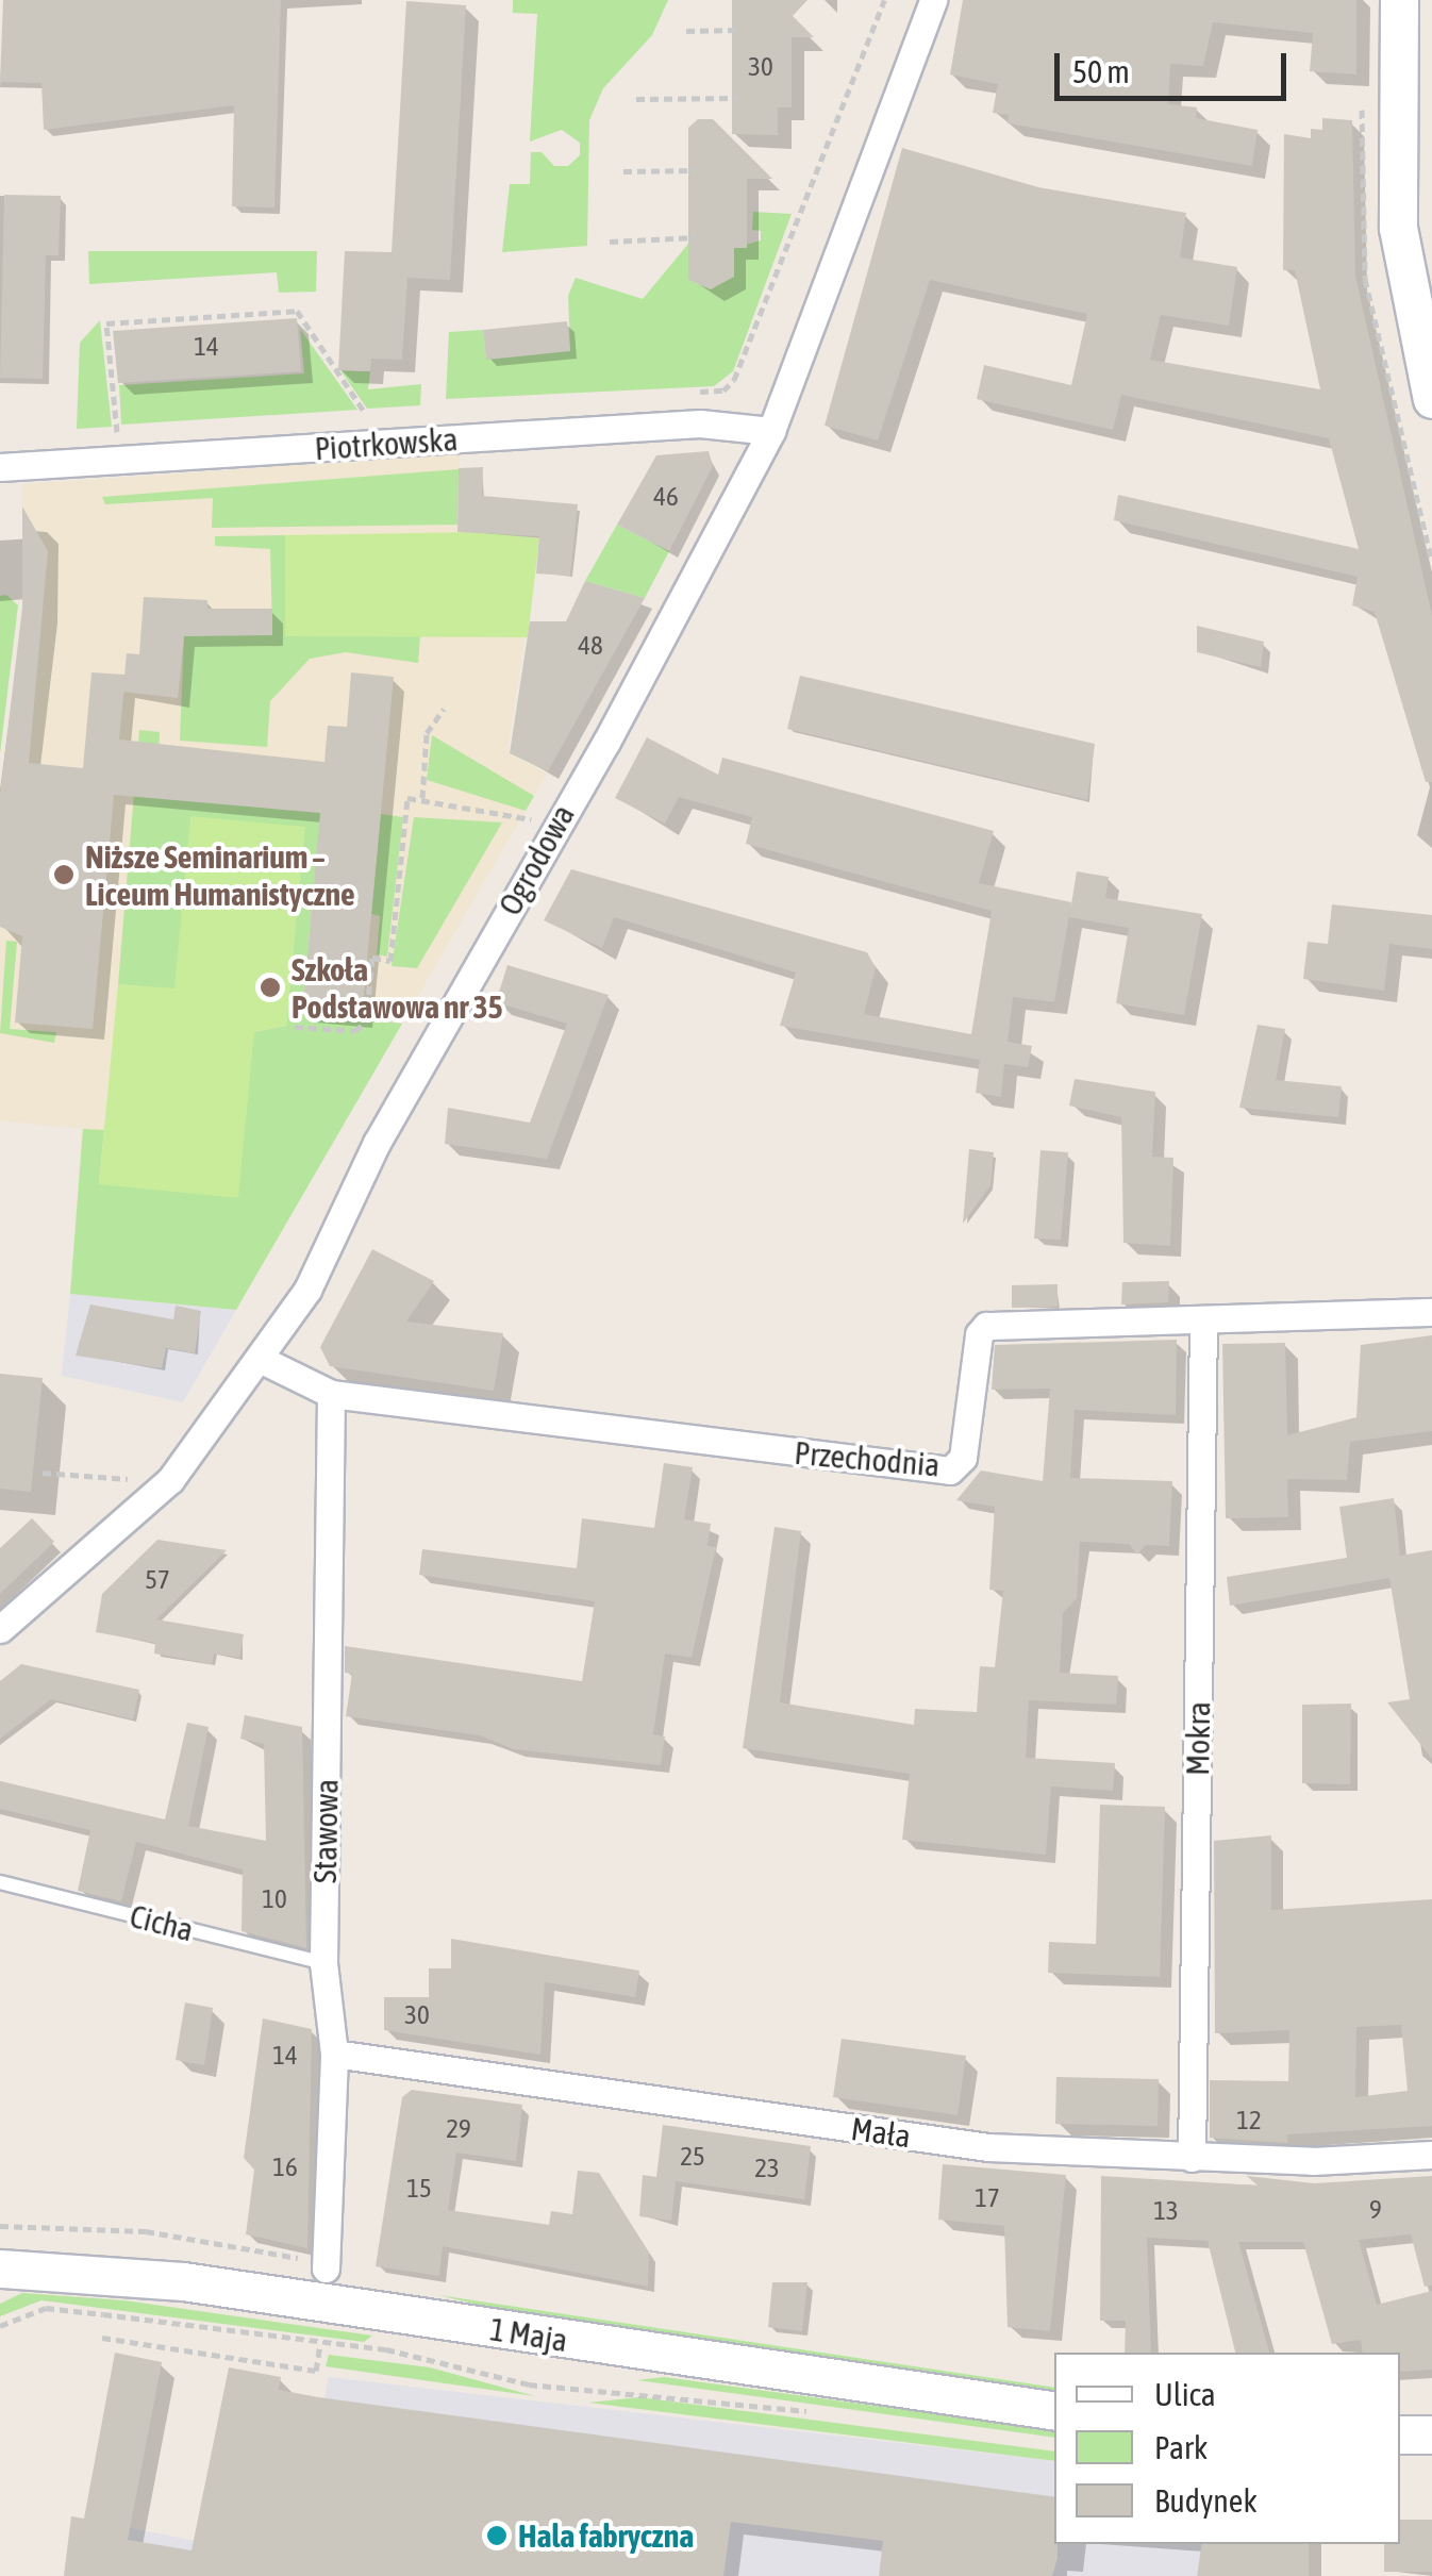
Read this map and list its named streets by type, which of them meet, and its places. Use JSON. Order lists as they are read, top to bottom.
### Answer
{
  "streets": {
    "main road": ["1 Maja"],
    "street": [
      "Piotrkowska",
      "Ogrodowa",
      "Przechodnia",
      "Mokra",
      "Stawowa",
      "Mała"
    ],
    "lane": ["Cicha"]
  },
  "crossings": [
    ["Piotrkowska", "Ogrodowa"],
    ["Ogrodowa", "Przechodnia"],
    ["Przechodnia", "Mokra"],
    ["Przechodnia", "Stawowa"],
    ["Mokra", "Mała"],
    ["Stawowa", "Cicha"],
    ["Stawowa", "Mała"]
  ],
  "places": ["Niższe Seminarium – Liceum Humanistyczne", "Szkoła Podstawowa nr 35", "Hala fabryczna"],
  "house_numbers": [
    "30",
    "14",
    "46",
    "48",
    "57",
    "10",
    "30",
    "14",
    "12",
    "29",
    "25",
    "16",
    "23",
    "15",
    "17",
    "9",
    "13"
  ],
  "legend": ["Ulica", "Park", "Budynek"],
  "scale_bar": "50 m"
}
